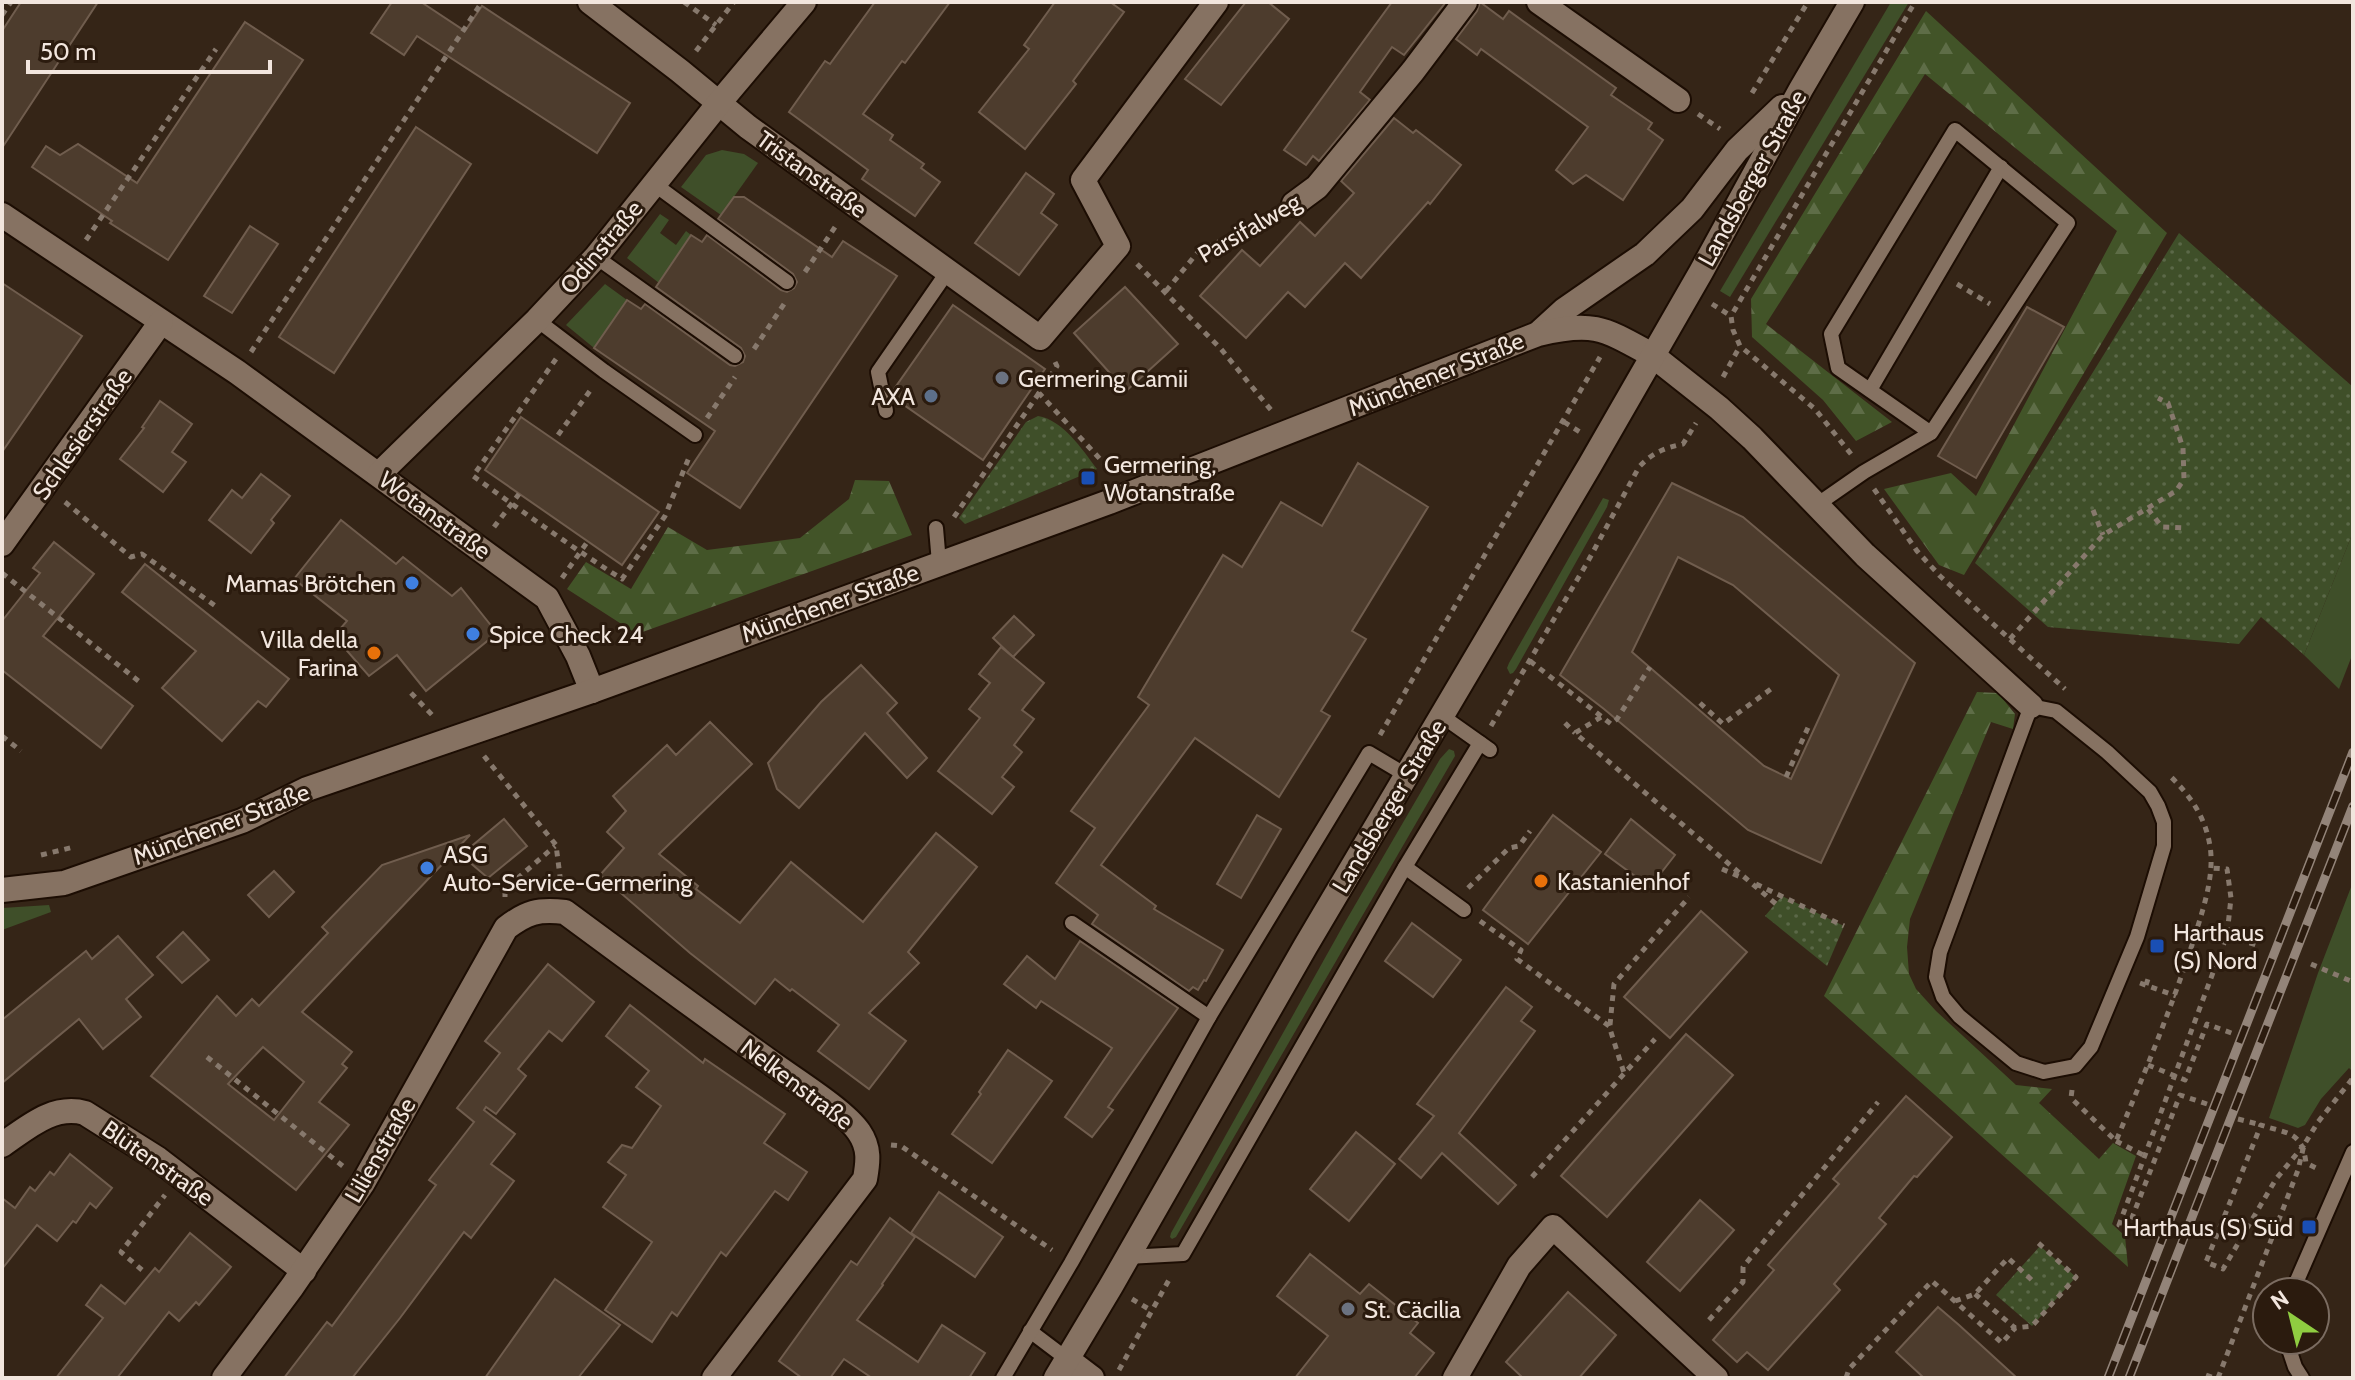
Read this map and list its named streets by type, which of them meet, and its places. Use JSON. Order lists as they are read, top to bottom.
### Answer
{
  "streets": {
    "street": [
      "Tristanstraße",
      "Landsberger Straße",
      "Parsifalweg",
      "Odinstraße",
      "Münchener Straße",
      "Schlesierstraße",
      "Wotanstraße",
      "Nelkenstraße",
      "Lilienstraße",
      "Blütenstraße"
    ]
  },
  "crossings": [
    ["Tristanstraße", "Odinstraße"],
    ["Landsberger Straße", "Münchener Straße"],
    ["Odinstraße", "Wotanstraße"],
    ["Münchener Straße", "Wotanstraße"],
    ["Schlesierstraße", "Wotanstraße"],
    ["Lilienstraße", "Blütenstraße"]
  ],
  "places": {
    "other": [
      "Germering Camii",
      "AXA",
      "Mamas Brötchen",
      "Spice Check 24",
      "Villa della Farina",
      "ASG Auto-Service-Germering",
      "Kastanienhof",
      "St. Cäcilia"
    ],
    "transit": ["Germering, Wotanstraße", "Harthaus (S) Nord", "Harthaus (S) Süd"]
  },
  "scale_bar": "50 m",
  "north": "top left"
}
